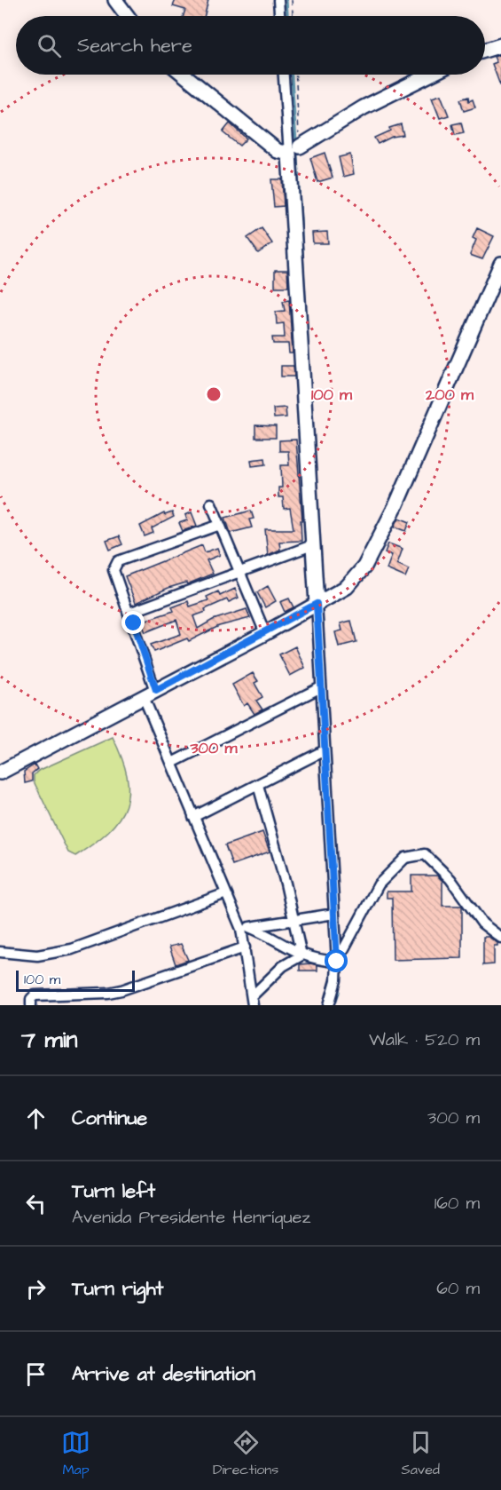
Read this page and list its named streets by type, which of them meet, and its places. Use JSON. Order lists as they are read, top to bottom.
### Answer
{
  "scale_bar": "100 m",
  "page": {
    "search": "Search here",
    "scale": "100 m",
    "heading": ["7 min", "Walk · 520 m"],
    "list": [
      ["Continue", "300 m"],
      ["Turn left", "Avenida Presidente Henríquez", "160 m"],
      ["Turn right", "60 m"],
      "Arrive at destination"
    ],
    "nav": ["Map", "Directions", "Saved"]
  },
  "rings": ["100 m", "200 m", "300 m"]
}
